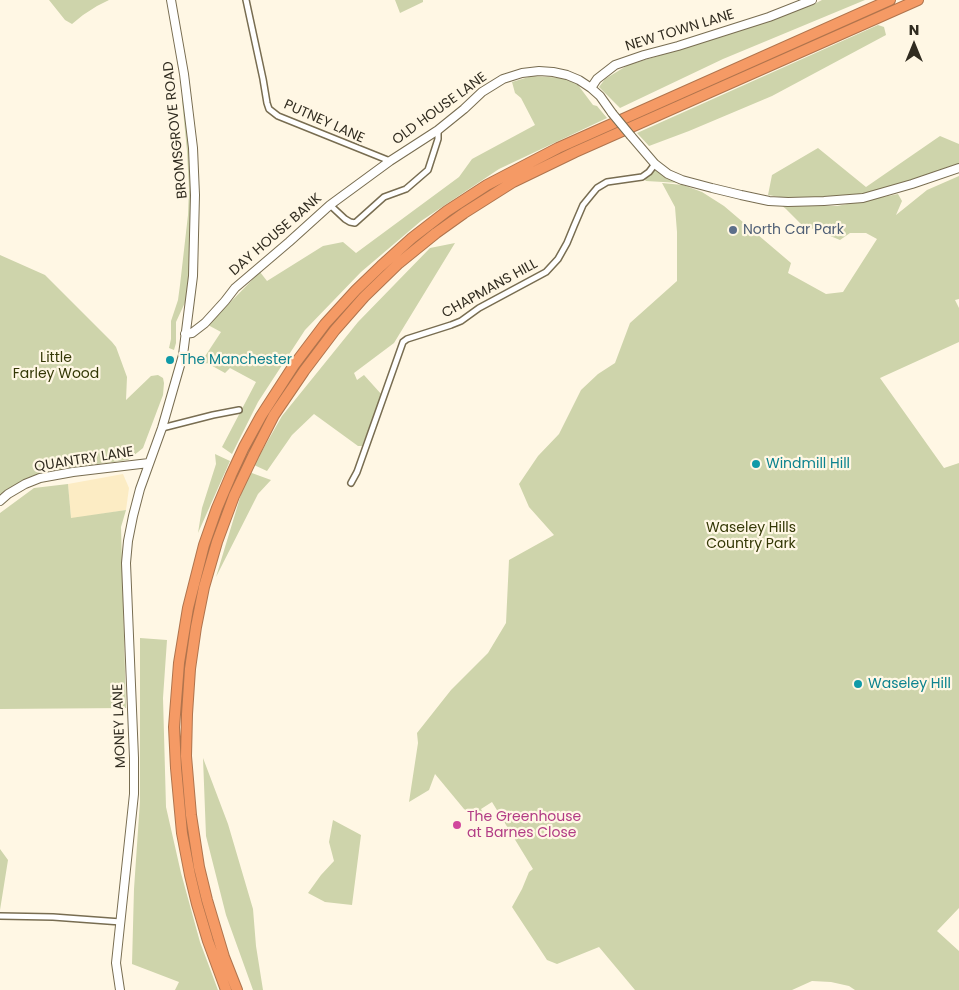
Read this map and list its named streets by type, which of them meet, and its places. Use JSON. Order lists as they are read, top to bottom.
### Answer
{
  "streets": {
    "street": [
      "NEW TOWN LANE",
      "OLD HOUSE LANE",
      "PUTNEY LANE",
      "BROMSGROVE ROAD",
      "DAY HOUSE BANK",
      "CHAPMANS HILL",
      "QUANTRY LANE",
      "MONEY LANE"
    ]
  },
  "crossings": [
    ["NEW TOWN LANE", "OLD HOUSE LANE"],
    ["OLD HOUSE LANE", "PUTNEY LANE"],
    ["OLD HOUSE LANE", "DAY HOUSE BANK"],
    ["OLD HOUSE LANE", "CHAPMANS HILL"],
    ["PUTNEY LANE", "DAY HOUSE BANK"],
    ["BROMSGROVE ROAD", "DAY HOUSE BANK"],
    ["BROMSGROVE ROAD", "QUANTRY LANE"],
    ["BROMSGROVE ROAD", "MONEY LANE"],
    ["QUANTRY LANE", "MONEY LANE"]
  ],
  "parks": ["Little Farley Wood", "Waseley Hills Country Park"],
  "places": [
    "North Car Park",
    "The Manchester",
    "Windmill Hill",
    "Waseley Hill",
    "The Greenhouse at Barnes Close"
  ],
  "north": "top"
}
